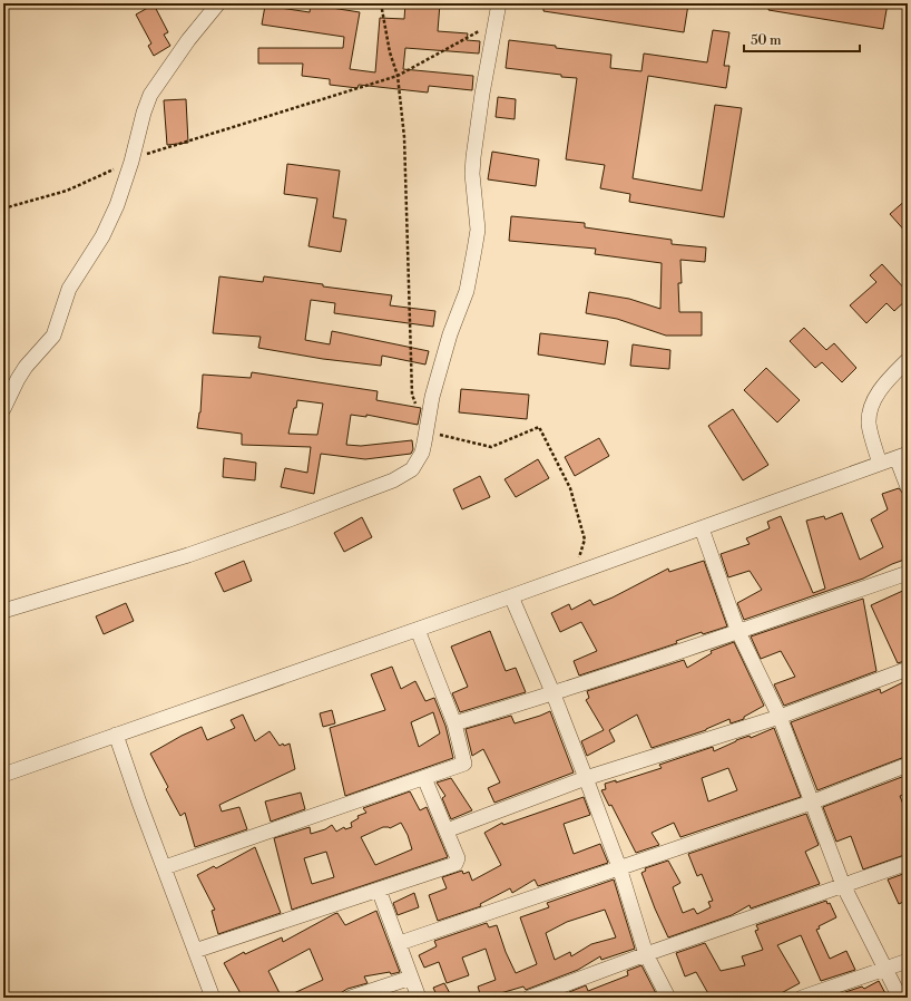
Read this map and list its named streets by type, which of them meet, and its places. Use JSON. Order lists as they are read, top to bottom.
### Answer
{
  "scale_bar": "50 m"
}
